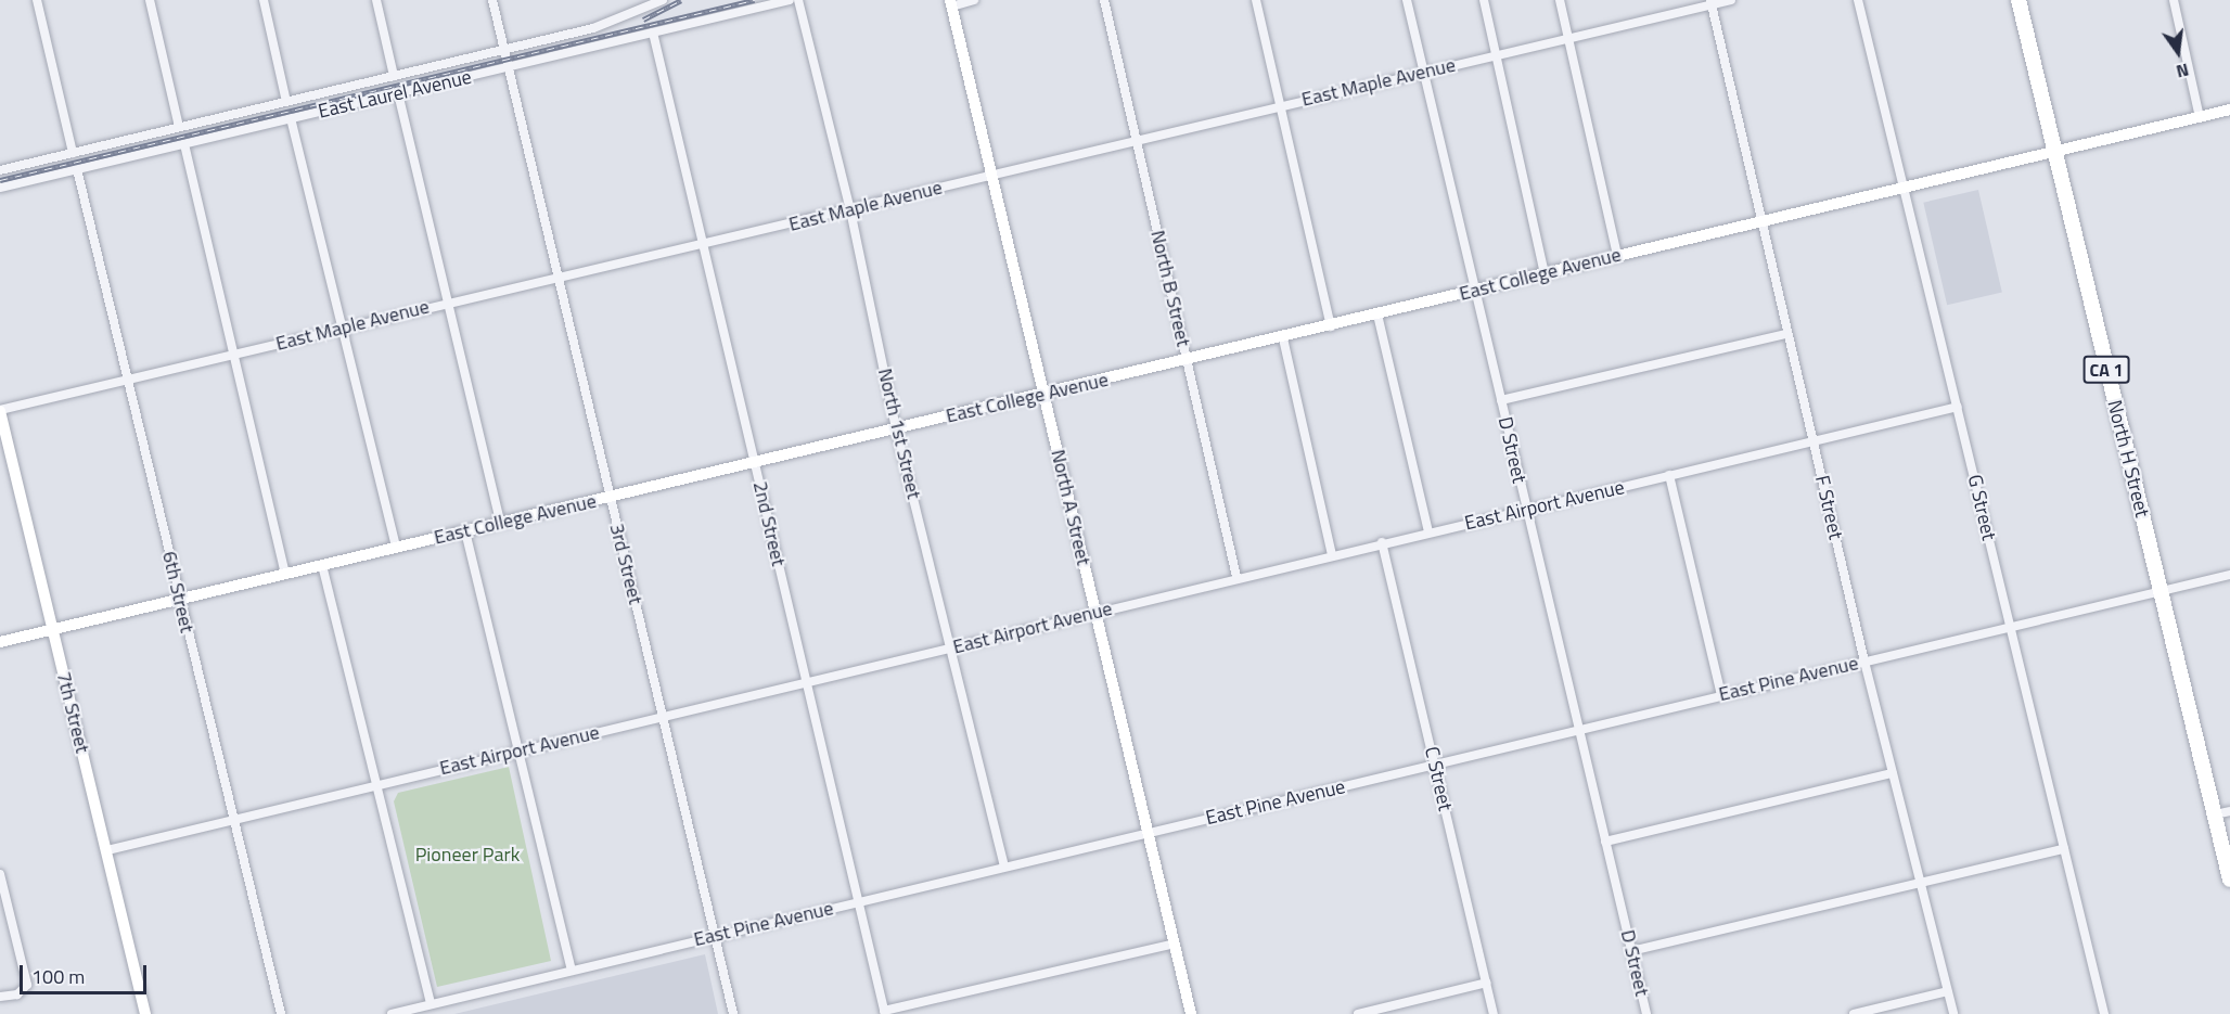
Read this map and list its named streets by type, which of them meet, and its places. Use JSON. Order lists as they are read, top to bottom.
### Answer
{
  "streets": {
    "highway": ["CA 1", "North H Street"],
    "street": [
      "East Maple Avenue",
      "East Laurel Avenue",
      "East College Avenue",
      "North B Street",
      "North 1st Street",
      "D Street",
      "East Airport Avenue",
      "North A Street",
      "F Street",
      "G Street",
      "2nd Street",
      "3rd Street",
      "6th Street",
      "East Pine Avenue",
      "7th Street",
      "C Street"
    ]
  },
  "crossings": [
    ["East Maple Avenue", "North B Street"],
    ["East Maple Avenue", "North 1st Street"],
    ["East Maple Avenue", "D Street"],
    ["East Maple Avenue", "North A Street"],
    ["East Maple Avenue", "F Street"],
    ["East Maple Avenue", "2nd Street"],
    ["East Maple Avenue", "3rd Street"],
    ["East Maple Avenue", "6th Street"],
    ["East Maple Avenue", "7th Street"],
    ["East Laurel Avenue", "2nd Street"],
    ["East Laurel Avenue", "3rd Street"],
    ["East Laurel Avenue", "6th Street"],
    ["East College Avenue", "North B Street"],
    ["East College Avenue", "North 1st Street"],
    ["East College Avenue", "D Street"],
    ["East College Avenue", "North H Street"],
    ["East College Avenue", "North A Street"],
    ["East College Avenue", "F Street"],
    ["East College Avenue", "G Street"],
    ["East College Avenue", "2nd Street"],
    ["East College Avenue", "3rd Street"],
    ["East College Avenue", "6th Street"],
    ["East College Avenue", "7th Street"],
    ["North B Street", "East Airport Avenue"],
    ["North 1st Street", "East Airport Avenue"],
    ["North 1st Street", "East Pine Avenue"],
    ["D Street", "East Airport Avenue"],
    ["D Street", "East Pine Avenue"],
    ["North H Street", "East Pine Avenue"],
    ["East Airport Avenue", "North A Street"],
    ["East Airport Avenue", "F Street"],
    ["East Airport Avenue", "G Street"],
    ["East Airport Avenue", "2nd Street"],
    ["East Airport Avenue", "3rd Street"],
    ["East Airport Avenue", "6th Street"],
    ["East Airport Avenue", "7th Street"],
    ["East Airport Avenue", "C Street"],
    ["North A Street", "East Pine Avenue"],
    ["F Street", "East Pine Avenue"],
    ["G Street", "East Pine Avenue"],
    ["2nd Street", "East Pine Avenue"],
    ["3rd Street", "East Pine Avenue"],
    ["East Pine Avenue", "C Street"]
  ],
  "parks": ["Pioneer Park"],
  "scale_bar": "100 m",
  "north": "bottom"
}
